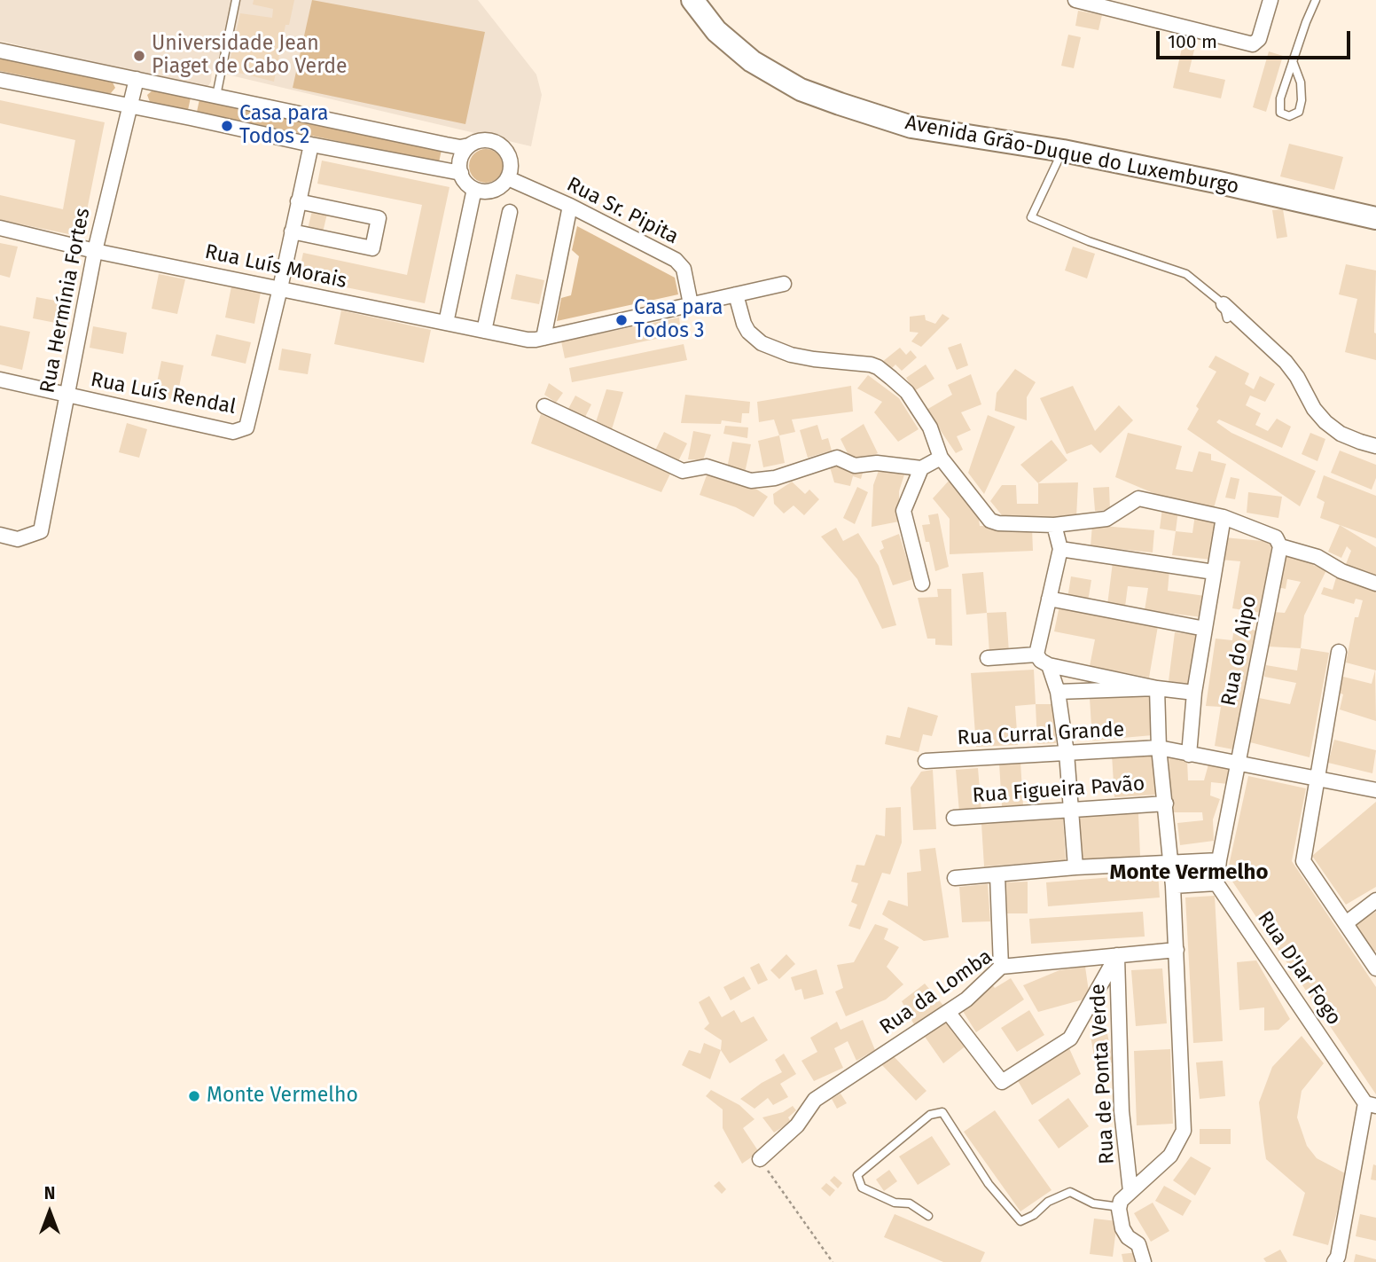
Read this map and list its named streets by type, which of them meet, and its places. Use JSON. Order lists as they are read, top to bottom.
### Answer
{
  "streets": {
    "main road": ["Avenida Grão-Duque do Luxemburgo"],
    "street": [
      "Rua Sr. Pipita",
      "Rua Luís Morais",
      "Rua Hermínia Fortes",
      "Rua Luís Rendal",
      "Rua do Aipo",
      "Rua Curral Grande",
      "Rua Figueira Pavão",
      "Rua D'Jar Fogo",
      "Rua da Lomba",
      "Rua de Ponta Verde"
    ]
  },
  "crossings": [
    ["Rua Sr. Pipita", "Rua Luís Morais"],
    ["Rua Luís Morais", "Rua Hermínia Fortes"],
    ["Rua Luís Morais", "Rua Luís Rendal"],
    ["Rua Hermínia Fortes", "Rua Luís Rendal"],
    ["Rua do Aipo", "Rua Curral Grande"],
    ["Rua do Aipo", "Rua D'Jar Fogo"],
    ["Rua da Lomba", "Rua de Ponta Verde"]
  ],
  "districts": ["Monte Vermelho"],
  "places": [
    "Universidade Jean Piaget de Cabo Verde",
    "Casa para Todos 2",
    "Casa para Todos 3",
    "Monte Vermelho"
  ],
  "scale_bar": "100 m",
  "north": "top"
}
